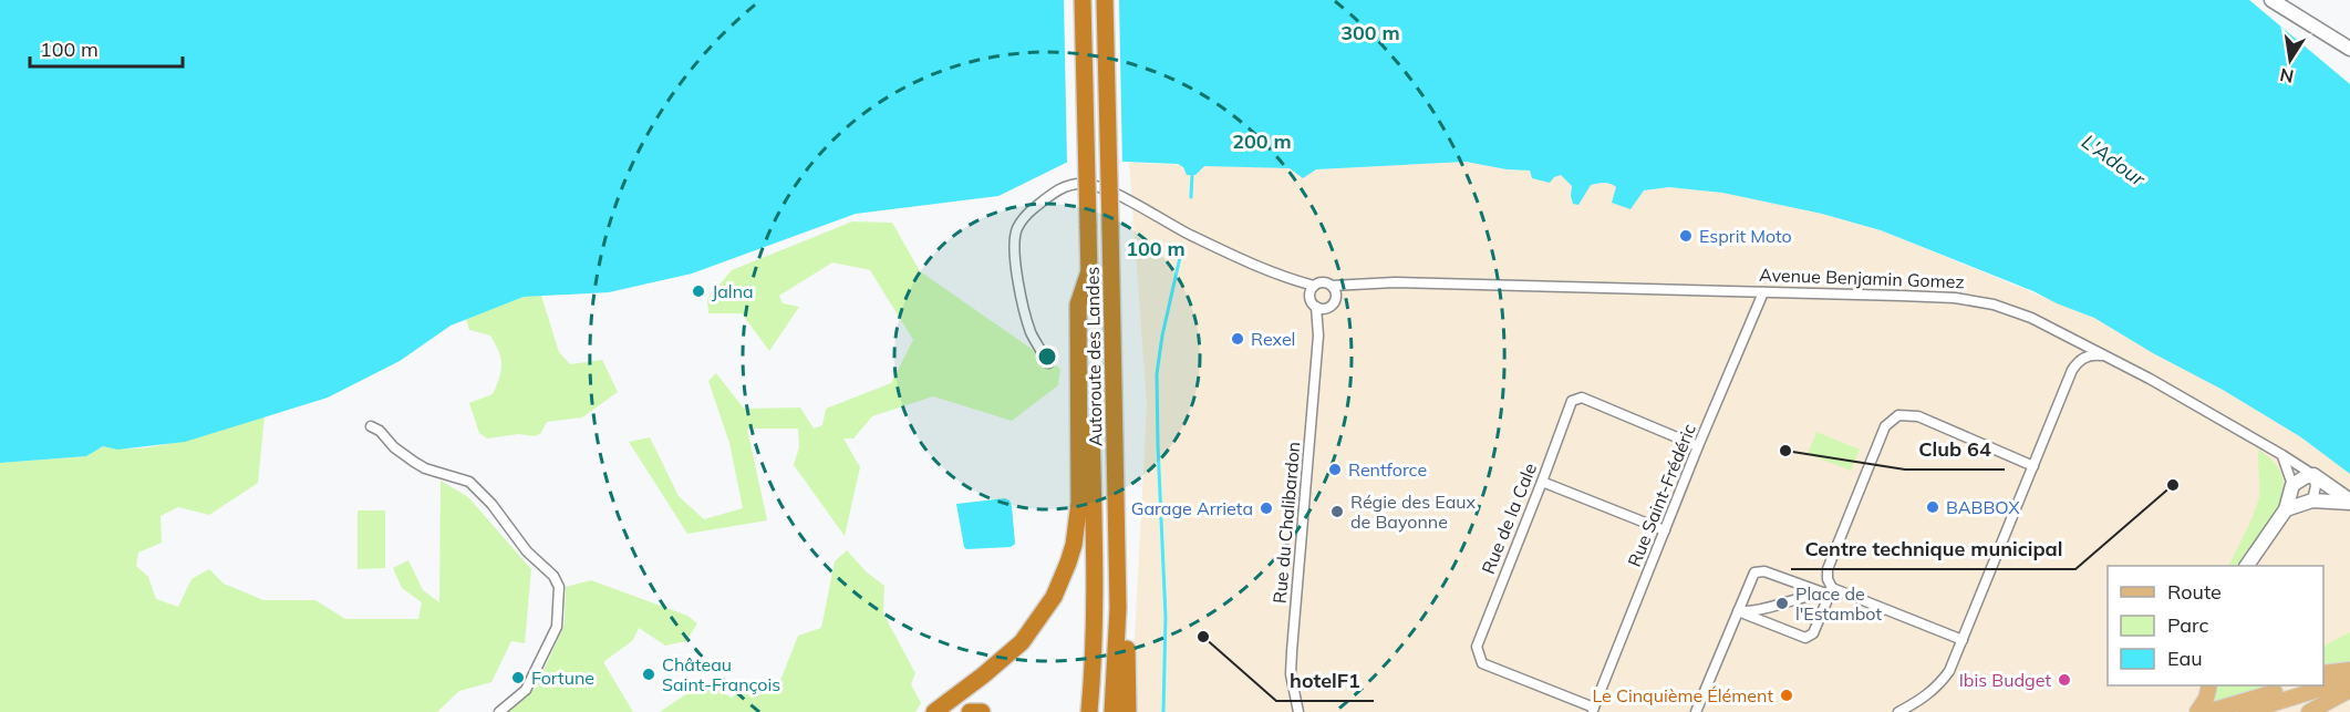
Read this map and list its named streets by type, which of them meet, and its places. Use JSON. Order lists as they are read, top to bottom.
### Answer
{
  "streets": {
    "highway": ["Autoroute des Landes"],
    "main road": ["Avenue Benjamin Gomez"],
    "street": ["Rue Saint-Frédéric", "Rue de la Cale", "Rue du Chalibardon"]
  },
  "crossings": [
    ["Avenue Benjamin Gomez", "Rue Saint-Frédéric"],
    ["Avenue Benjamin Gomez", "Rue du Chalibardon"],
    ["Rue Saint-Frédéric", "Rue de la Cale"]
  ],
  "water": ["L'Adour"],
  "places": [
    "Esprit Moto",
    "Jalna",
    "Rexel",
    "Club 64",
    "Rentforce",
    "Centre technique municipal",
    "BABBOX",
    "Garage Arrieta",
    "Régie des Eaux de Bayonne",
    "Place de l'Estambot",
    "hotelF1",
    "Château Saint-François",
    "Fortune",
    "Ibis Budget",
    "Le Cinquième Élément"
  ],
  "legend": ["Route", "Parc", "Eau"],
  "scale_bar": "100 m",
  "north": "bottom",
  "rings": ["300 m", "200 m", "100 m"]
}
